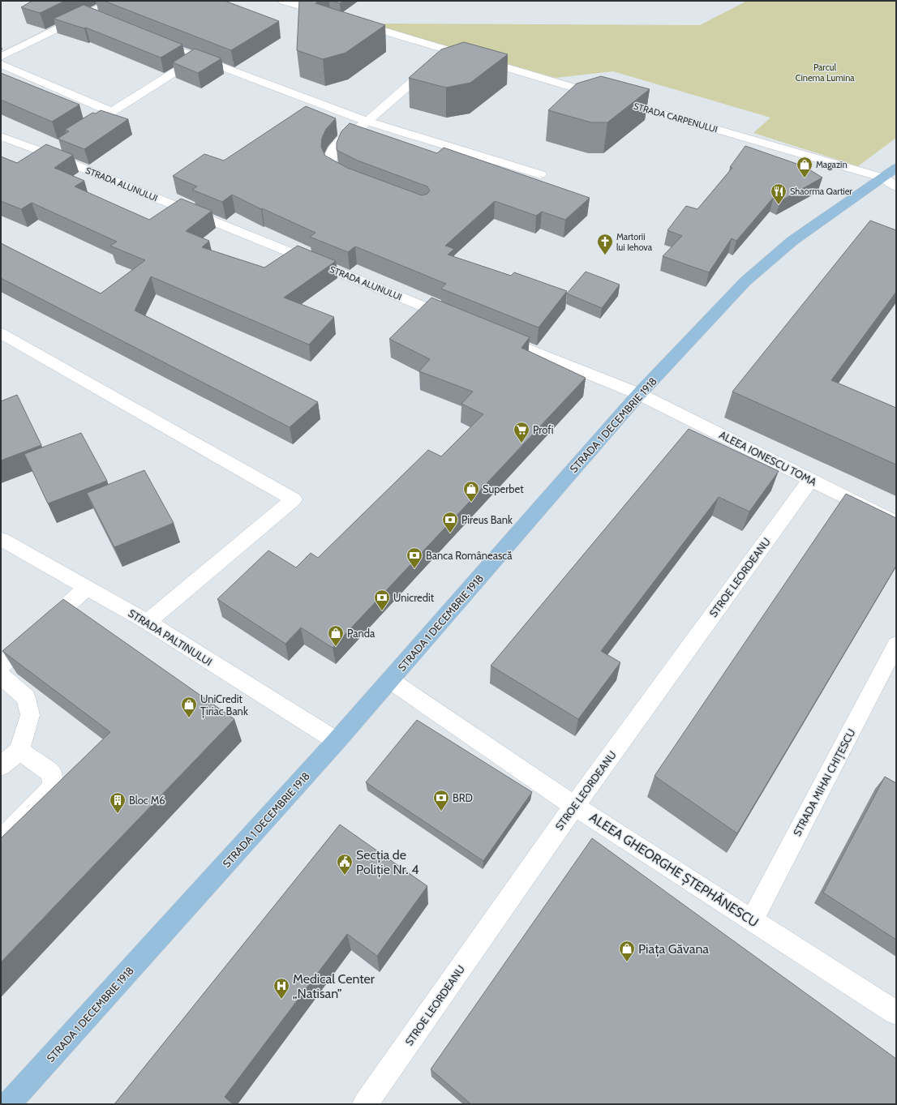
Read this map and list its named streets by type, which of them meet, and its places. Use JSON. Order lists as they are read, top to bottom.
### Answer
{
  "streets": {
    "main road": ["STRADA 1 DECEMBRIE 1918"],
    "street": [
      "STRADA CARPENULUI",
      "STRADA ALUNULUI",
      "ALEEA IONESCU TOMA",
      "STROE LEORDEANU",
      "STRADA PALTINULUI",
      "STRADA MIHAI CHIȚESCU",
      "ALEEA GHEORGHE ȘTEPHĂNESCU"
    ]
  },
  "crossings": [
    ["STRADA CARPENULUI", "STRADA 1 DECEMBRIE 1918"],
    ["STRADA 1 DECEMBRIE 1918", "ALEEA IONESCU TOMA"],
    ["STRADA 1 DECEMBRIE 1918", "STRADA PALTINULUI"],
    ["STRADA 1 DECEMBRIE 1918", "ALEEA GHEORGHE ȘTEPHĂNESCU"],
    ["ALEEA IONESCU TOMA", "STROE LEORDEANU"],
    ["STROE LEORDEANU", "ALEEA GHEORGHE ȘTEPHĂNESCU"],
    ["STRADA MIHAI CHIȚESCU", "ALEEA GHEORGHE ȘTEPHĂNESCU"]
  ],
  "parks": ["Parcul Cinema Lumina"],
  "places": {
    "shop": [
      "Magazin",
      "Superbet",
      "Panda",
      "UniCredit Țiriac Bank",
      "Piața Găvana"
    ],
    "restaurant": ["Shaorma Qartier"],
    "church": ["Martorii lui Iehova"],
    "supermarket": ["Profi"],
    "bank": [
      "Pireus Bank",
      "Banca Românească",
      "Unicredit",
      "BRD"
    ],
    "building": ["Bloc M6"],
    "public building": ["Secția de Poliție Nr. 4"],
    "hospital": ["Medical Center „Natisan”"]
  }
}
